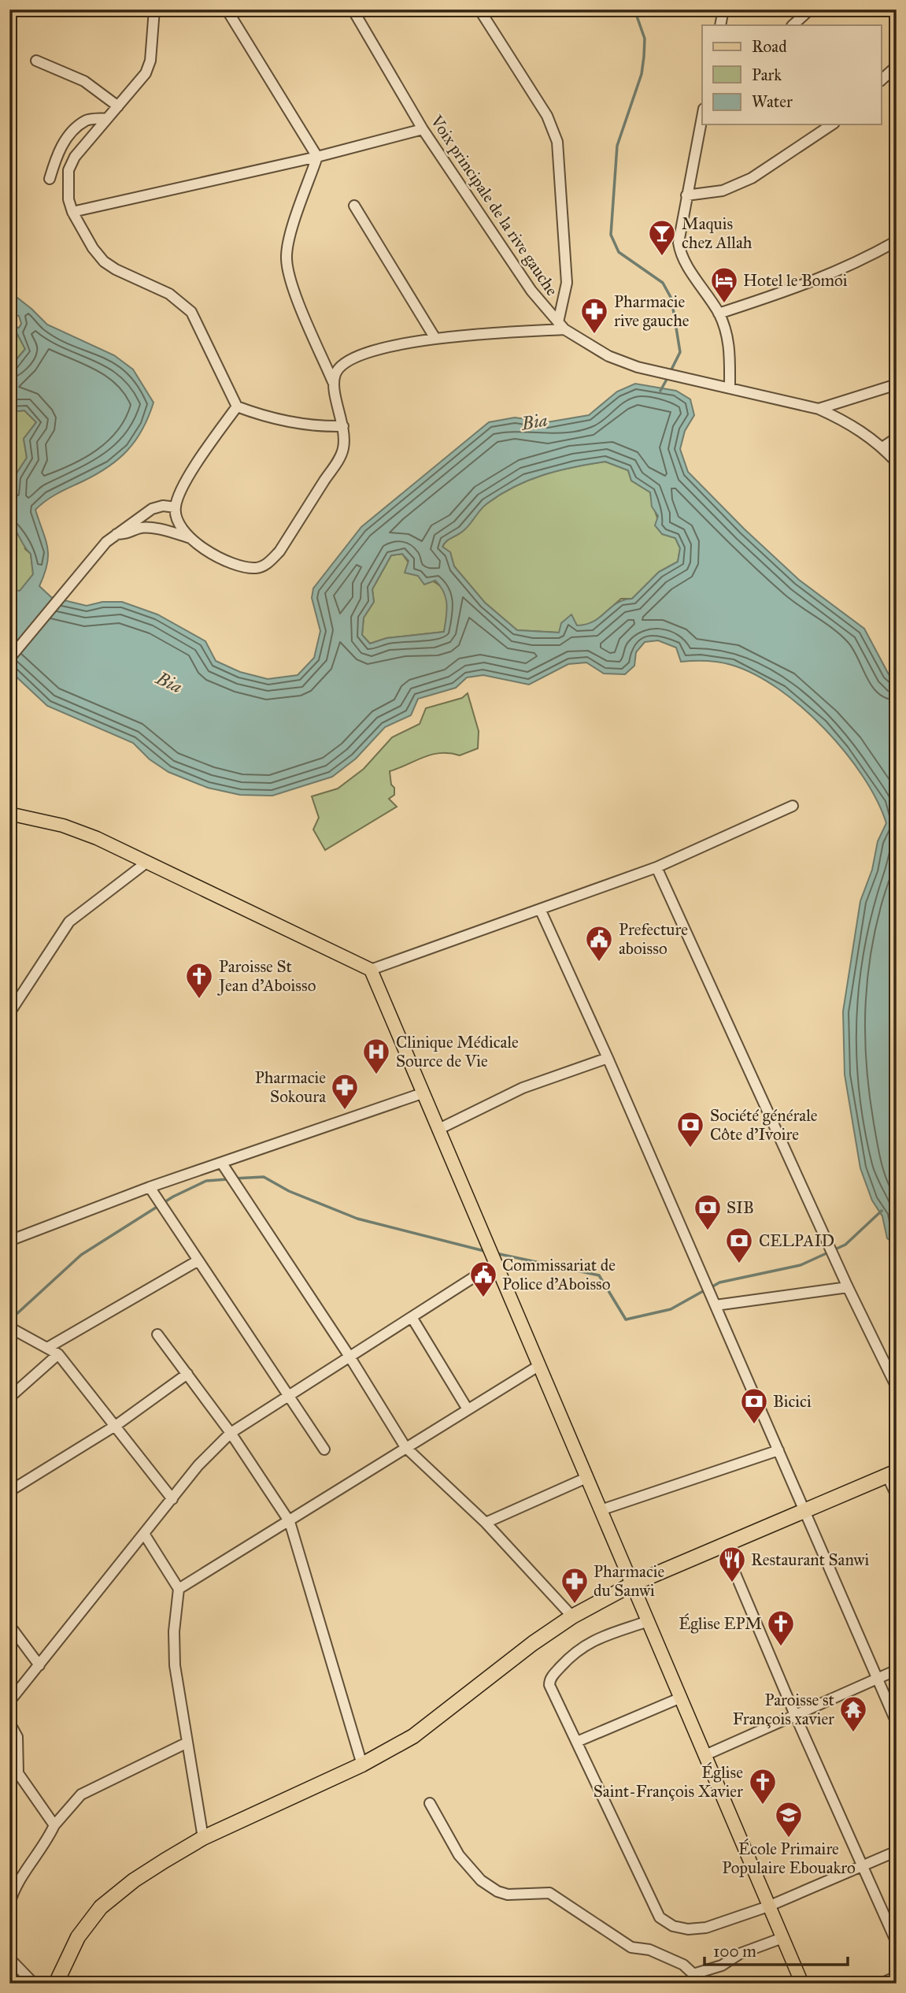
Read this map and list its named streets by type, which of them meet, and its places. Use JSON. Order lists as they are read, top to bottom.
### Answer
{
  "streets": {
    "street": ["Voix principale de la rive gauche"]
  },
  "water": ["Bia"],
  "places": {
    "bar": ["Maquis chez Allah"],
    "hotel": ["Hotel le Bomoi"],
    "pharmacy": ["Pharmacie rive gauche", "Pharmacie Sokoura", "Pharmacie du Sanwi"],
    "public building": ["Prefecture aboisso", "Commissariat de Police d'Aboisso"],
    "church": ["Paroisse St Jean d'Aboisso", "Église EPM", "Église Saint-François Xavier"],
    "hospital": ["Clinique Médicale Source de Vie"],
    "bank": [
      "Société générale Côte d’Ivoire",
      "SIB",
      "CELPAID",
      "Bicici"
    ],
    "restaurant": ["Restaurant Sanwi"],
    "temple": ["Paroisse st François xavier"],
    "school or university": ["École Primaire Populaire Ebouakro"]
  },
  "legend": ["Road", "Park", "Water"],
  "scale_bar": "100 m"
}
